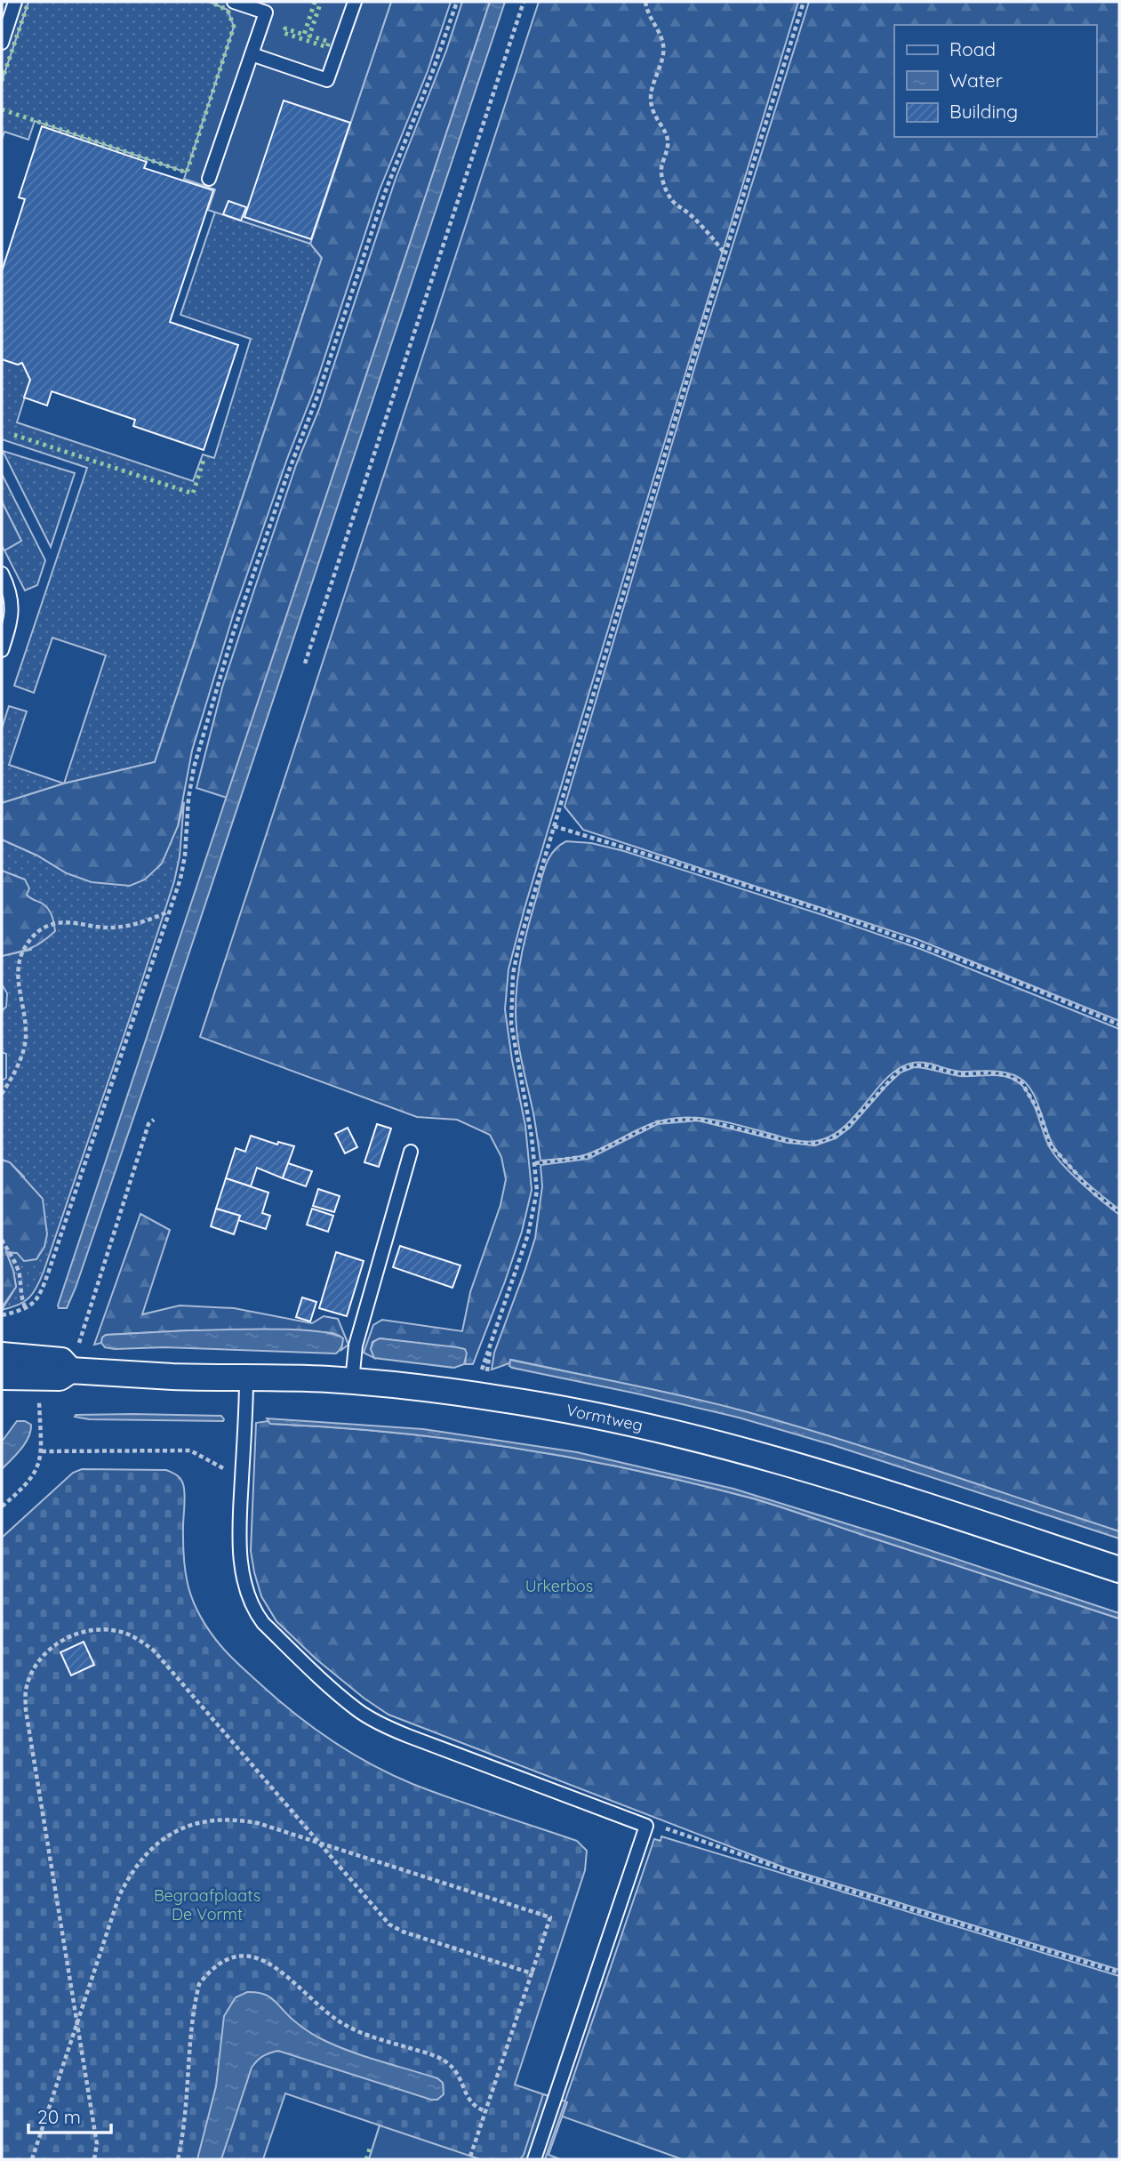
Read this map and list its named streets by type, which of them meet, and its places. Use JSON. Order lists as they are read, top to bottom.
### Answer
{
  "streets": {
    "street": ["Vormtweg"]
  },
  "parks": ["Urkerbos", "Begraafplaats De Vormt"],
  "legend": ["Road", "Water", "Building"],
  "scale_bar": "20 m"
}
